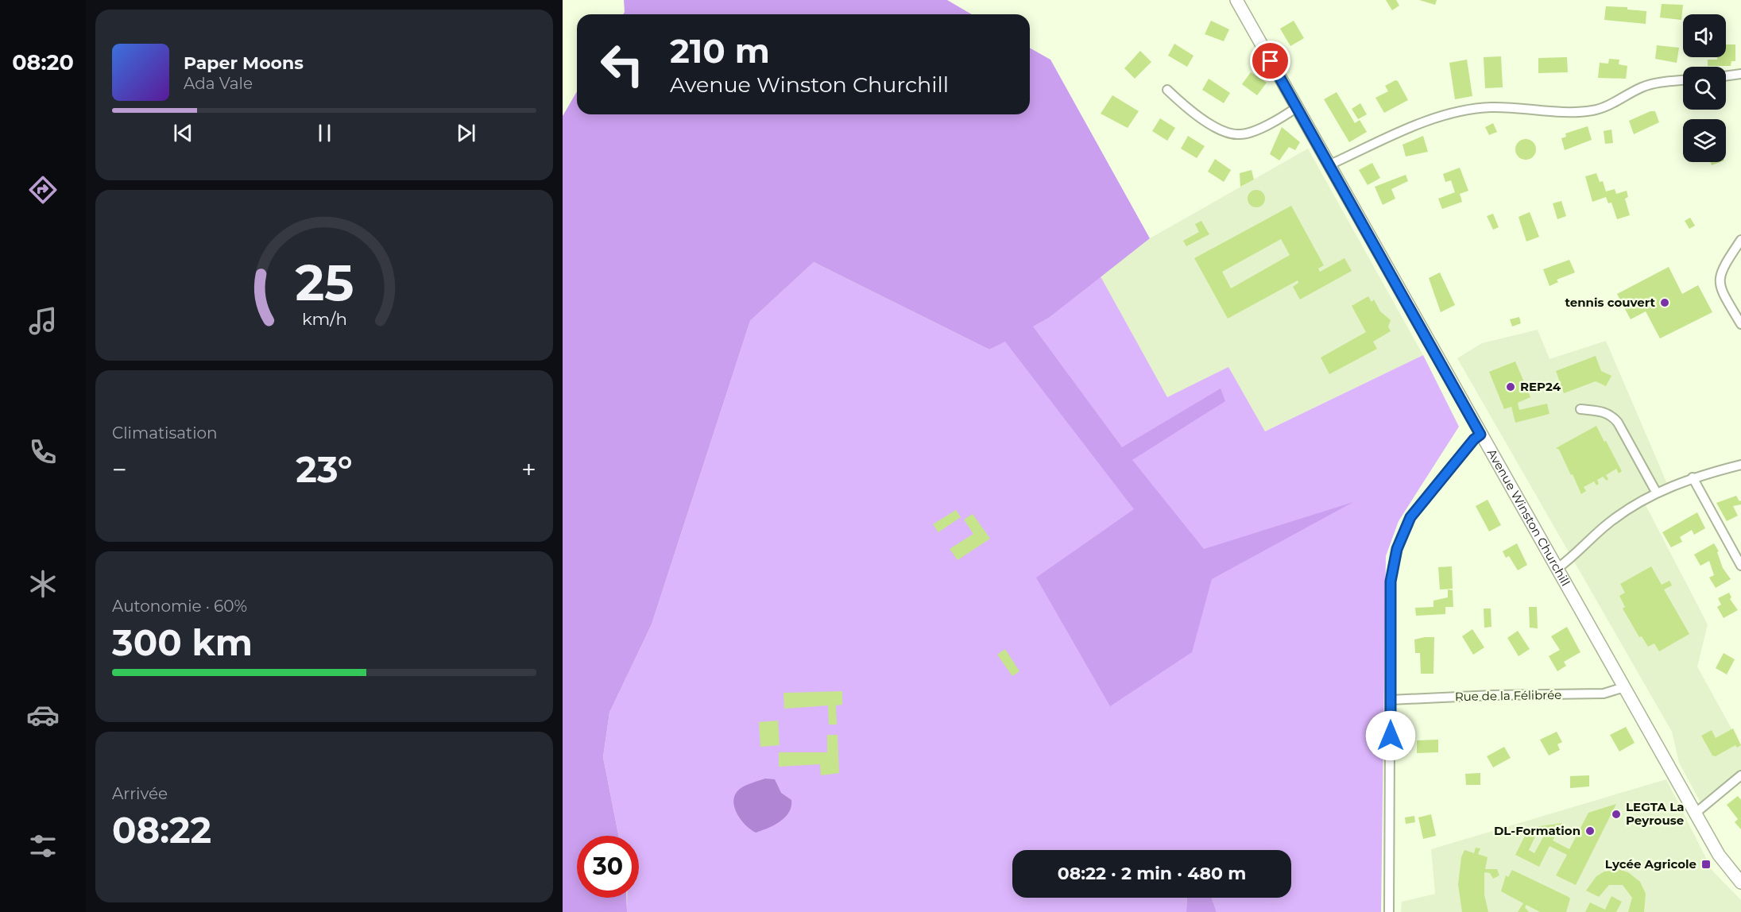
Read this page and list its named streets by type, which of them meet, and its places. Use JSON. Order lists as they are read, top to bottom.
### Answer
{
  "streets": {
    "main road": ["Avenue Winston Churchill"],
    "street": ["Rue de la Félibrée"]
  },
  "crossings": [
    ["Avenue Winston Churchill", "Rue de la Félibrée"]
  ],
  "places": {
    "other": [
      "tennis couvert",
      "REP24",
      "LEGTA La Peyrouse",
      "DL-Formation"
    ],
    "transit": ["Lycée Agricole"]
  },
  "page": {
    "tabs": "08:20",
    "turn": ["210 m", "Avenue Winston Churchill"],
    "song": ["Paper Moons", "Ada Vale"],
    "tile": [
      "Climatisation",
      ["Autonomie · 60%", "300 km"],
      ["Arrivée", "08:22"]
    ],
    "heat": ["−", "23°", "+"],
    "limit": "30",
    "trip": "08:22 · 2 min · 480 m",
    "gauge": ["25", "km/h"]
  }
}
